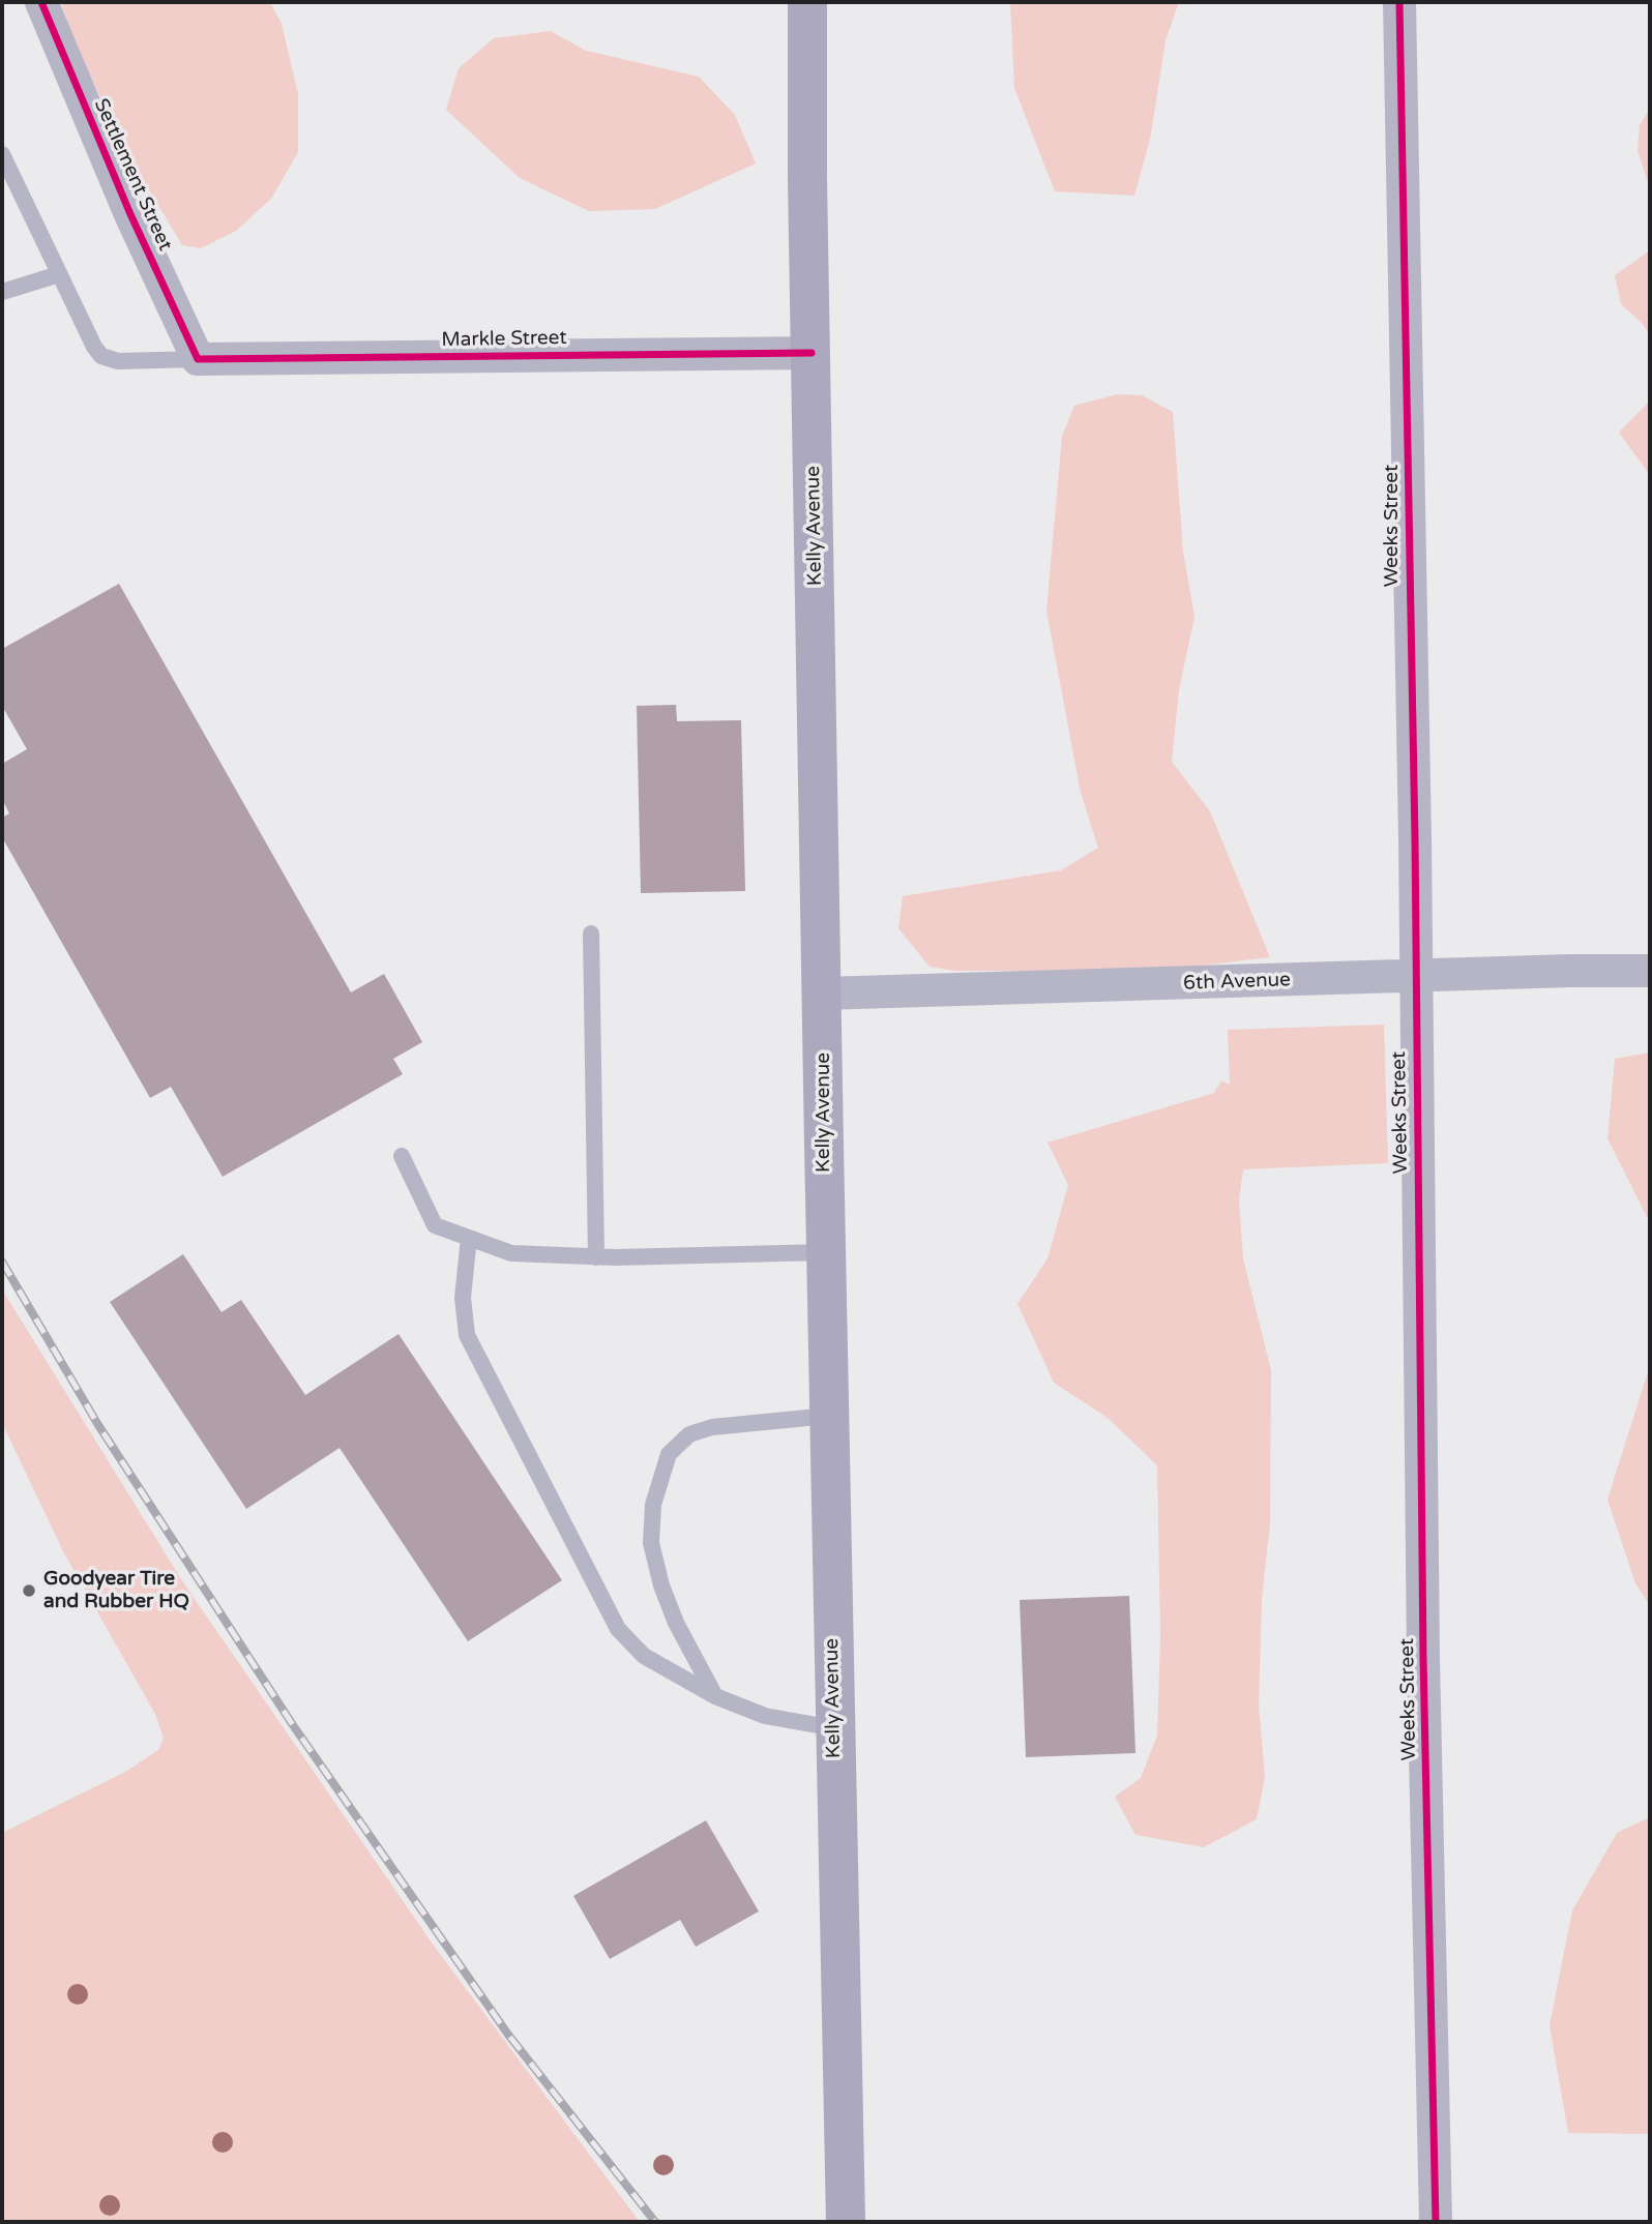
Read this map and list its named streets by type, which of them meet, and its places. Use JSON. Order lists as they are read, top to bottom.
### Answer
{
  "streets": {
    "main road": ["Kelly Avenue"],
    "street": [
      "Settlement Street",
      "Markle Street",
      "Weeks Street",
      "6th Avenue"
    ]
  },
  "crossings": [
    ["Settlement Street", "Markle Street"],
    ["Markle Street", "Kelly Avenue"],
    ["Kelly Avenue", "6th Avenue"],
    ["Weeks Street", "6th Avenue"]
  ],
  "places": ["Goodyear Tire and Rubber HQ"]
}
